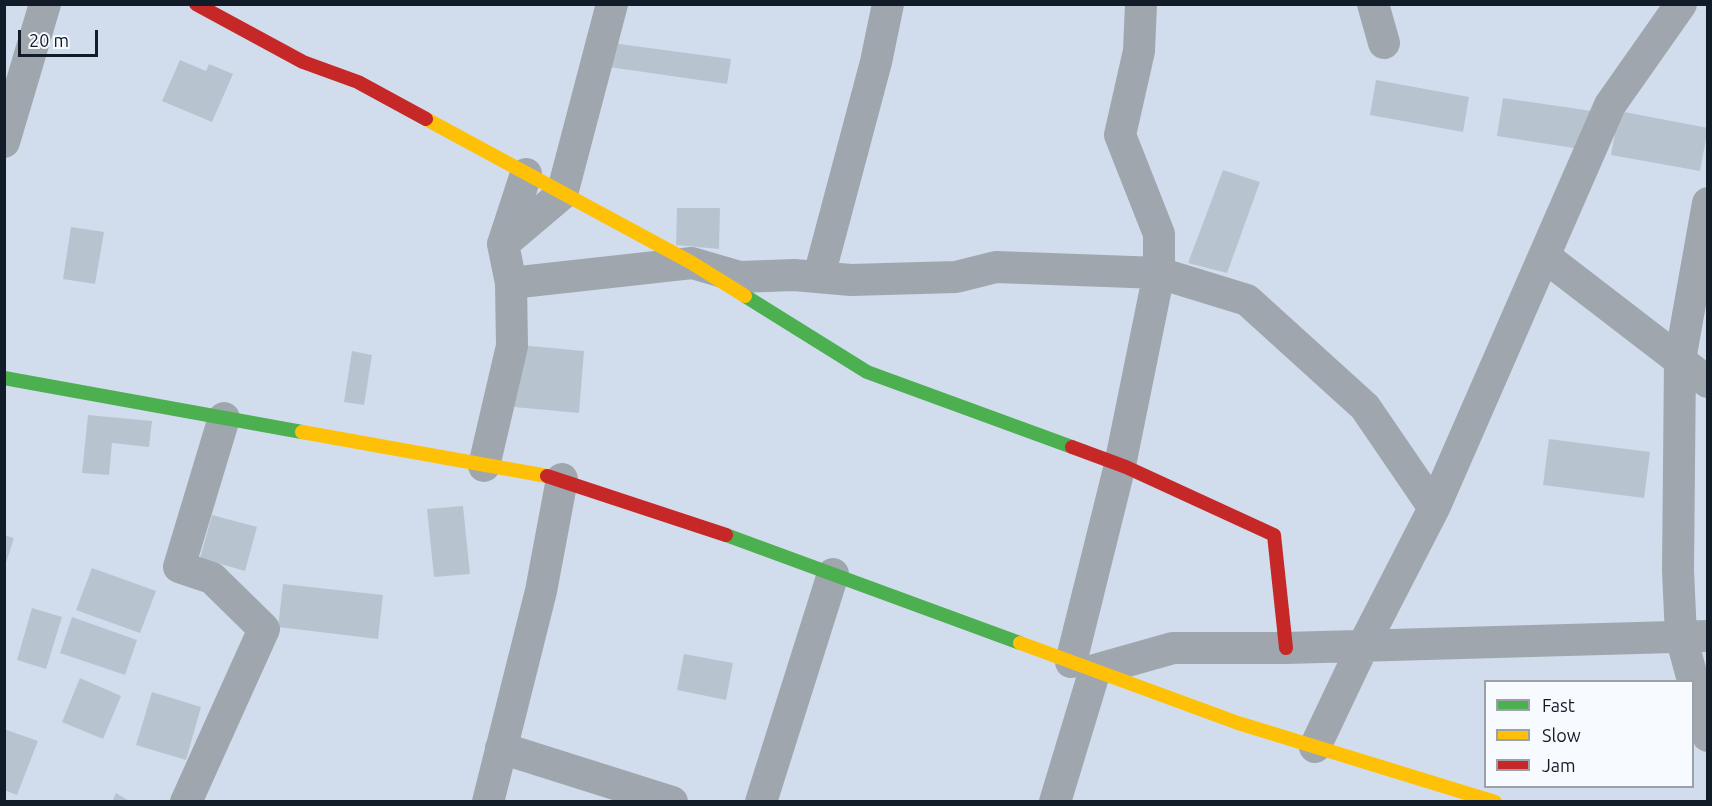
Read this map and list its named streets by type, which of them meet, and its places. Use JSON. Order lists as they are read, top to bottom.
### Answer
{
  "legend": ["Fast", "Slow", "Jam"],
  "scale_bar": "20 m"
}
